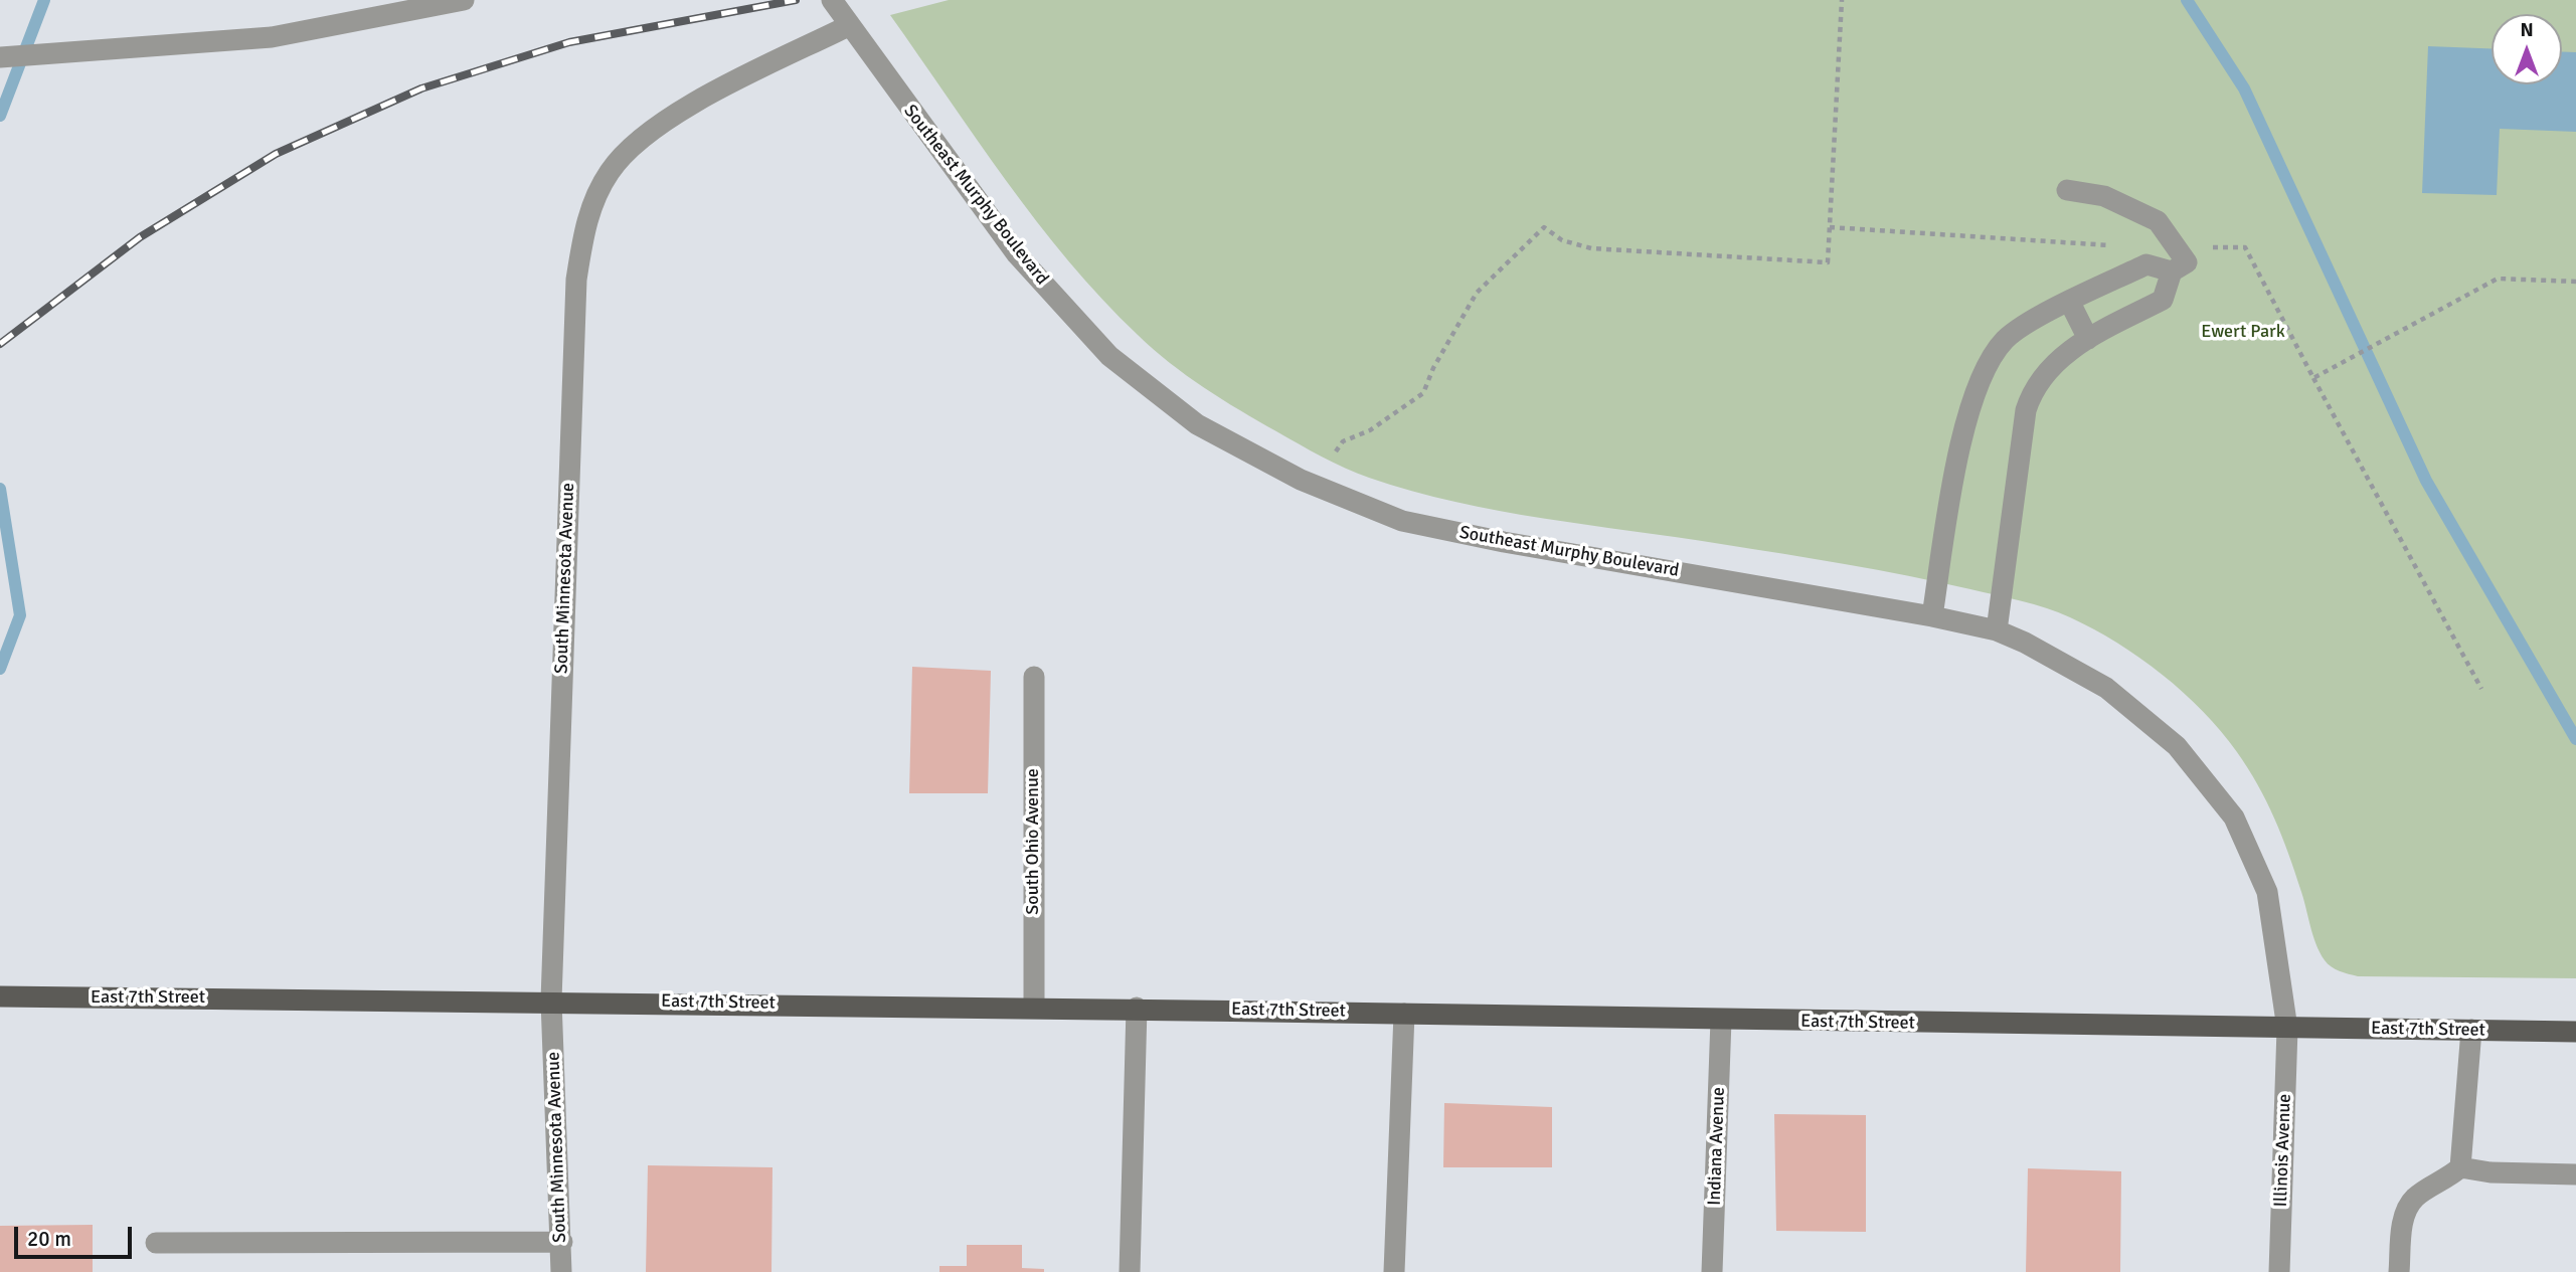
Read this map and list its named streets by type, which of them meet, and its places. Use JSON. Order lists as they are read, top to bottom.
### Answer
{
  "streets": {
    "main road": ["East 7th Street"],
    "street": [
      "Southeast Murphy Boulevard",
      "South Minnesota Avenue",
      "South Ohio Avenue",
      "Indiana Avenue",
      "Illinois Avenue"
    ]
  },
  "crossings": [
    ["Southeast Murphy Boulevard", "South Minnesota Avenue"],
    ["Southeast Murphy Boulevard", "East 7th Street"],
    ["Southeast Murphy Boulevard", "Illinois Avenue"],
    ["South Minnesota Avenue", "East 7th Street"],
    ["South Ohio Avenue", "East 7th Street"],
    ["East 7th Street", "Indiana Avenue"],
    ["East 7th Street", "Illinois Avenue"]
  ],
  "parks": ["Ewert Park"],
  "scale_bar": "20 m",
  "north": "top"
}
